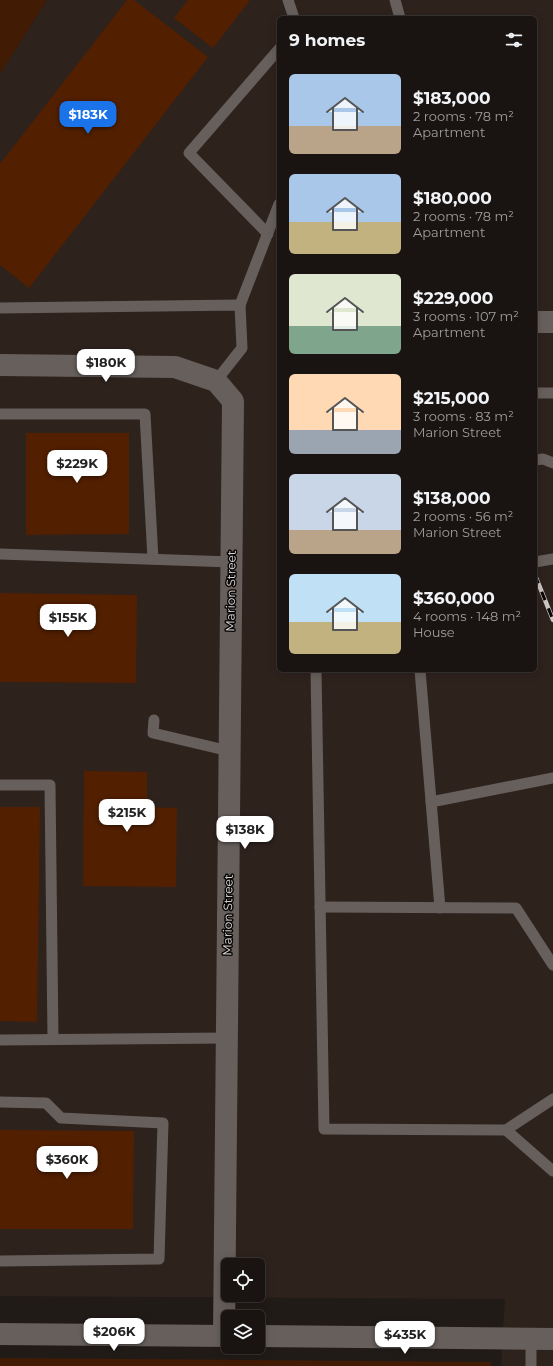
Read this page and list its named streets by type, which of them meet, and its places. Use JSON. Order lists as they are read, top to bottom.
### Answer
{
  "streets": {
    "street": ["Marion Street"]
  },
  "page": {
    "heading": "9 homes",
    "list": [
      {
        "name": "$183,000",
        "note": "2 rooms · 78 m² · Apartment"
      },
      {
        "name": "$180,000",
        "note": "2 rooms · 78 m² · Apartment"
      },
      {
        "name": "$229,000",
        "note": "3 rooms · 107 m² · Apartment"
      },
      {
        "name": "$215,000",
        "note": "3 rooms · 83 m² · Marion Street"
      },
      {
        "name": "$138,000",
        "note": "2 rooms · 56 m² · Marion Street"
      },
      {
        "name": "$360,000",
        "note": "4 rooms · 148 m² · House"
      }
    ],
    "price": [
      "$183K",
      "$180K",
      "$229K",
      "$155K",
      "$215K",
      "$138K",
      "$360K",
      "$206K",
      "$435K"
    ]
  }
}
